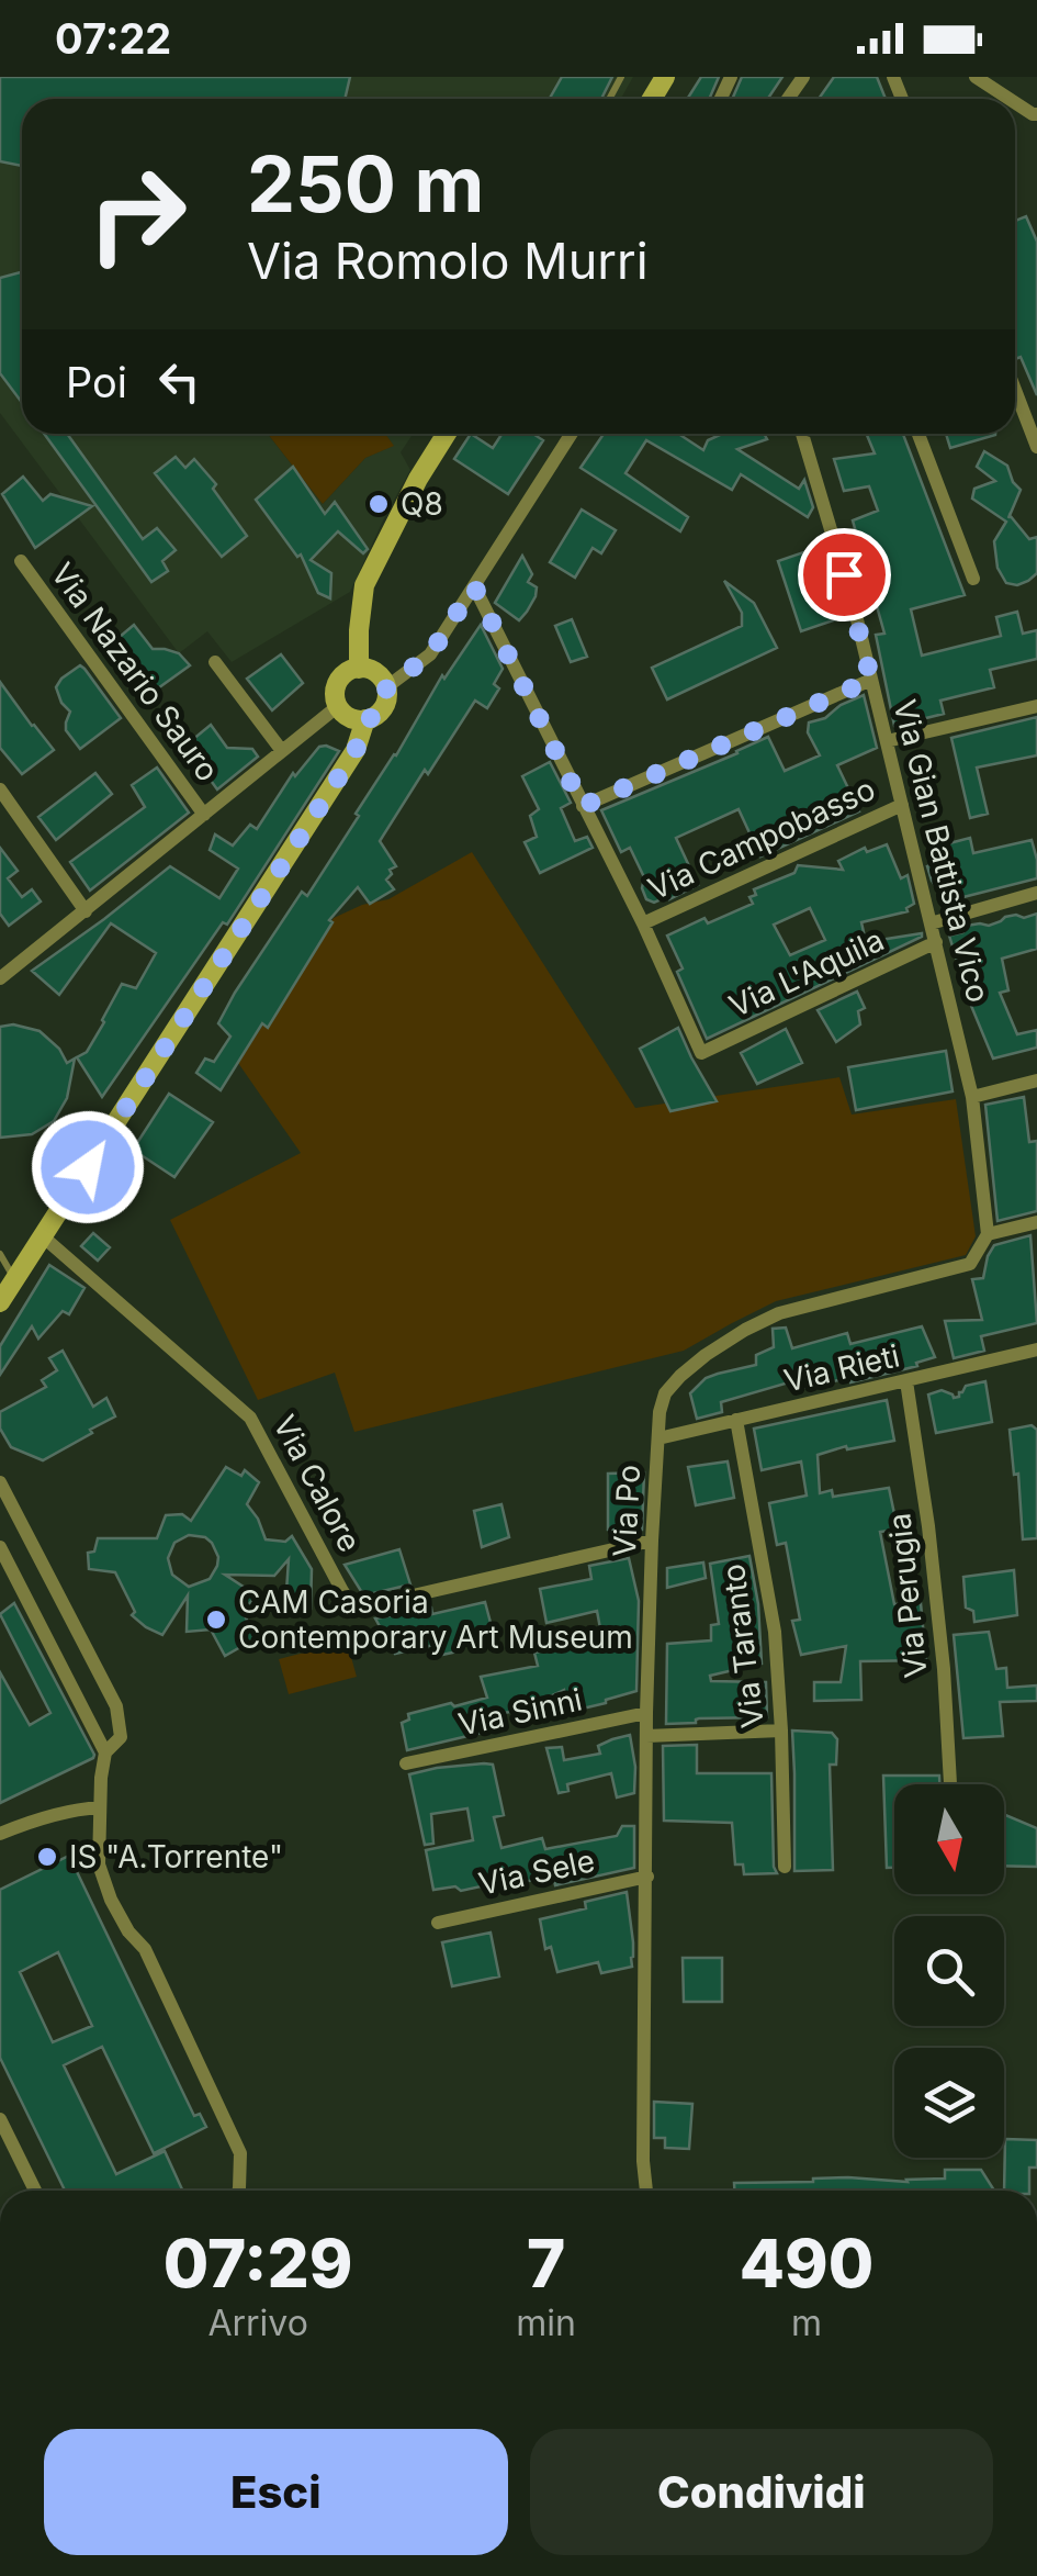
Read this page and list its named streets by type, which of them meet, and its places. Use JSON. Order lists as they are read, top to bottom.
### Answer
{
  "streets": {
    "street": [
      "Via Nazario Sauro",
      "Via Campobasso",
      "Via Gian Battista Vico",
      "Via L'Aquila",
      "Via Rieti",
      "Via Calore",
      "Via Po",
      "Via Perugia",
      "Via Taranto",
      "Via Sinni",
      "Via Sele"
    ]
  },
  "crossings": [
    ["Via Campobasso", "Via Gian Battista Vico"],
    ["Via Campobasso", "Via L'Aquila"],
    ["Via Gian Battista Vico", "Via L'Aquila"],
    ["Via Gian Battista Vico", "Via Po"],
    ["Via Rieti", "Via Po"],
    ["Via Rieti", "Via Perugia"],
    ["Via Rieti", "Via Taranto"],
    ["Via Calore", "Via Po"],
    ["Via Po", "Via Sinni"],
    ["Via Po", "Via Sele"]
  ],
  "places": ["Q8", "CAM Casoria Contemporary Art Museum", "IS \"A.Torrente\""],
  "north": "bottom",
  "page": {
    "status": "07:22",
    "turn": ["250 m", "Via Romolo Murri"],
    "then": "Poi",
    "eta": [
      "07:29",
      "Arrivo",
      "7",
      "min",
      "490",
      "m"
    ],
    "buttons": ["Esci", "Condividi"]
  }
}
